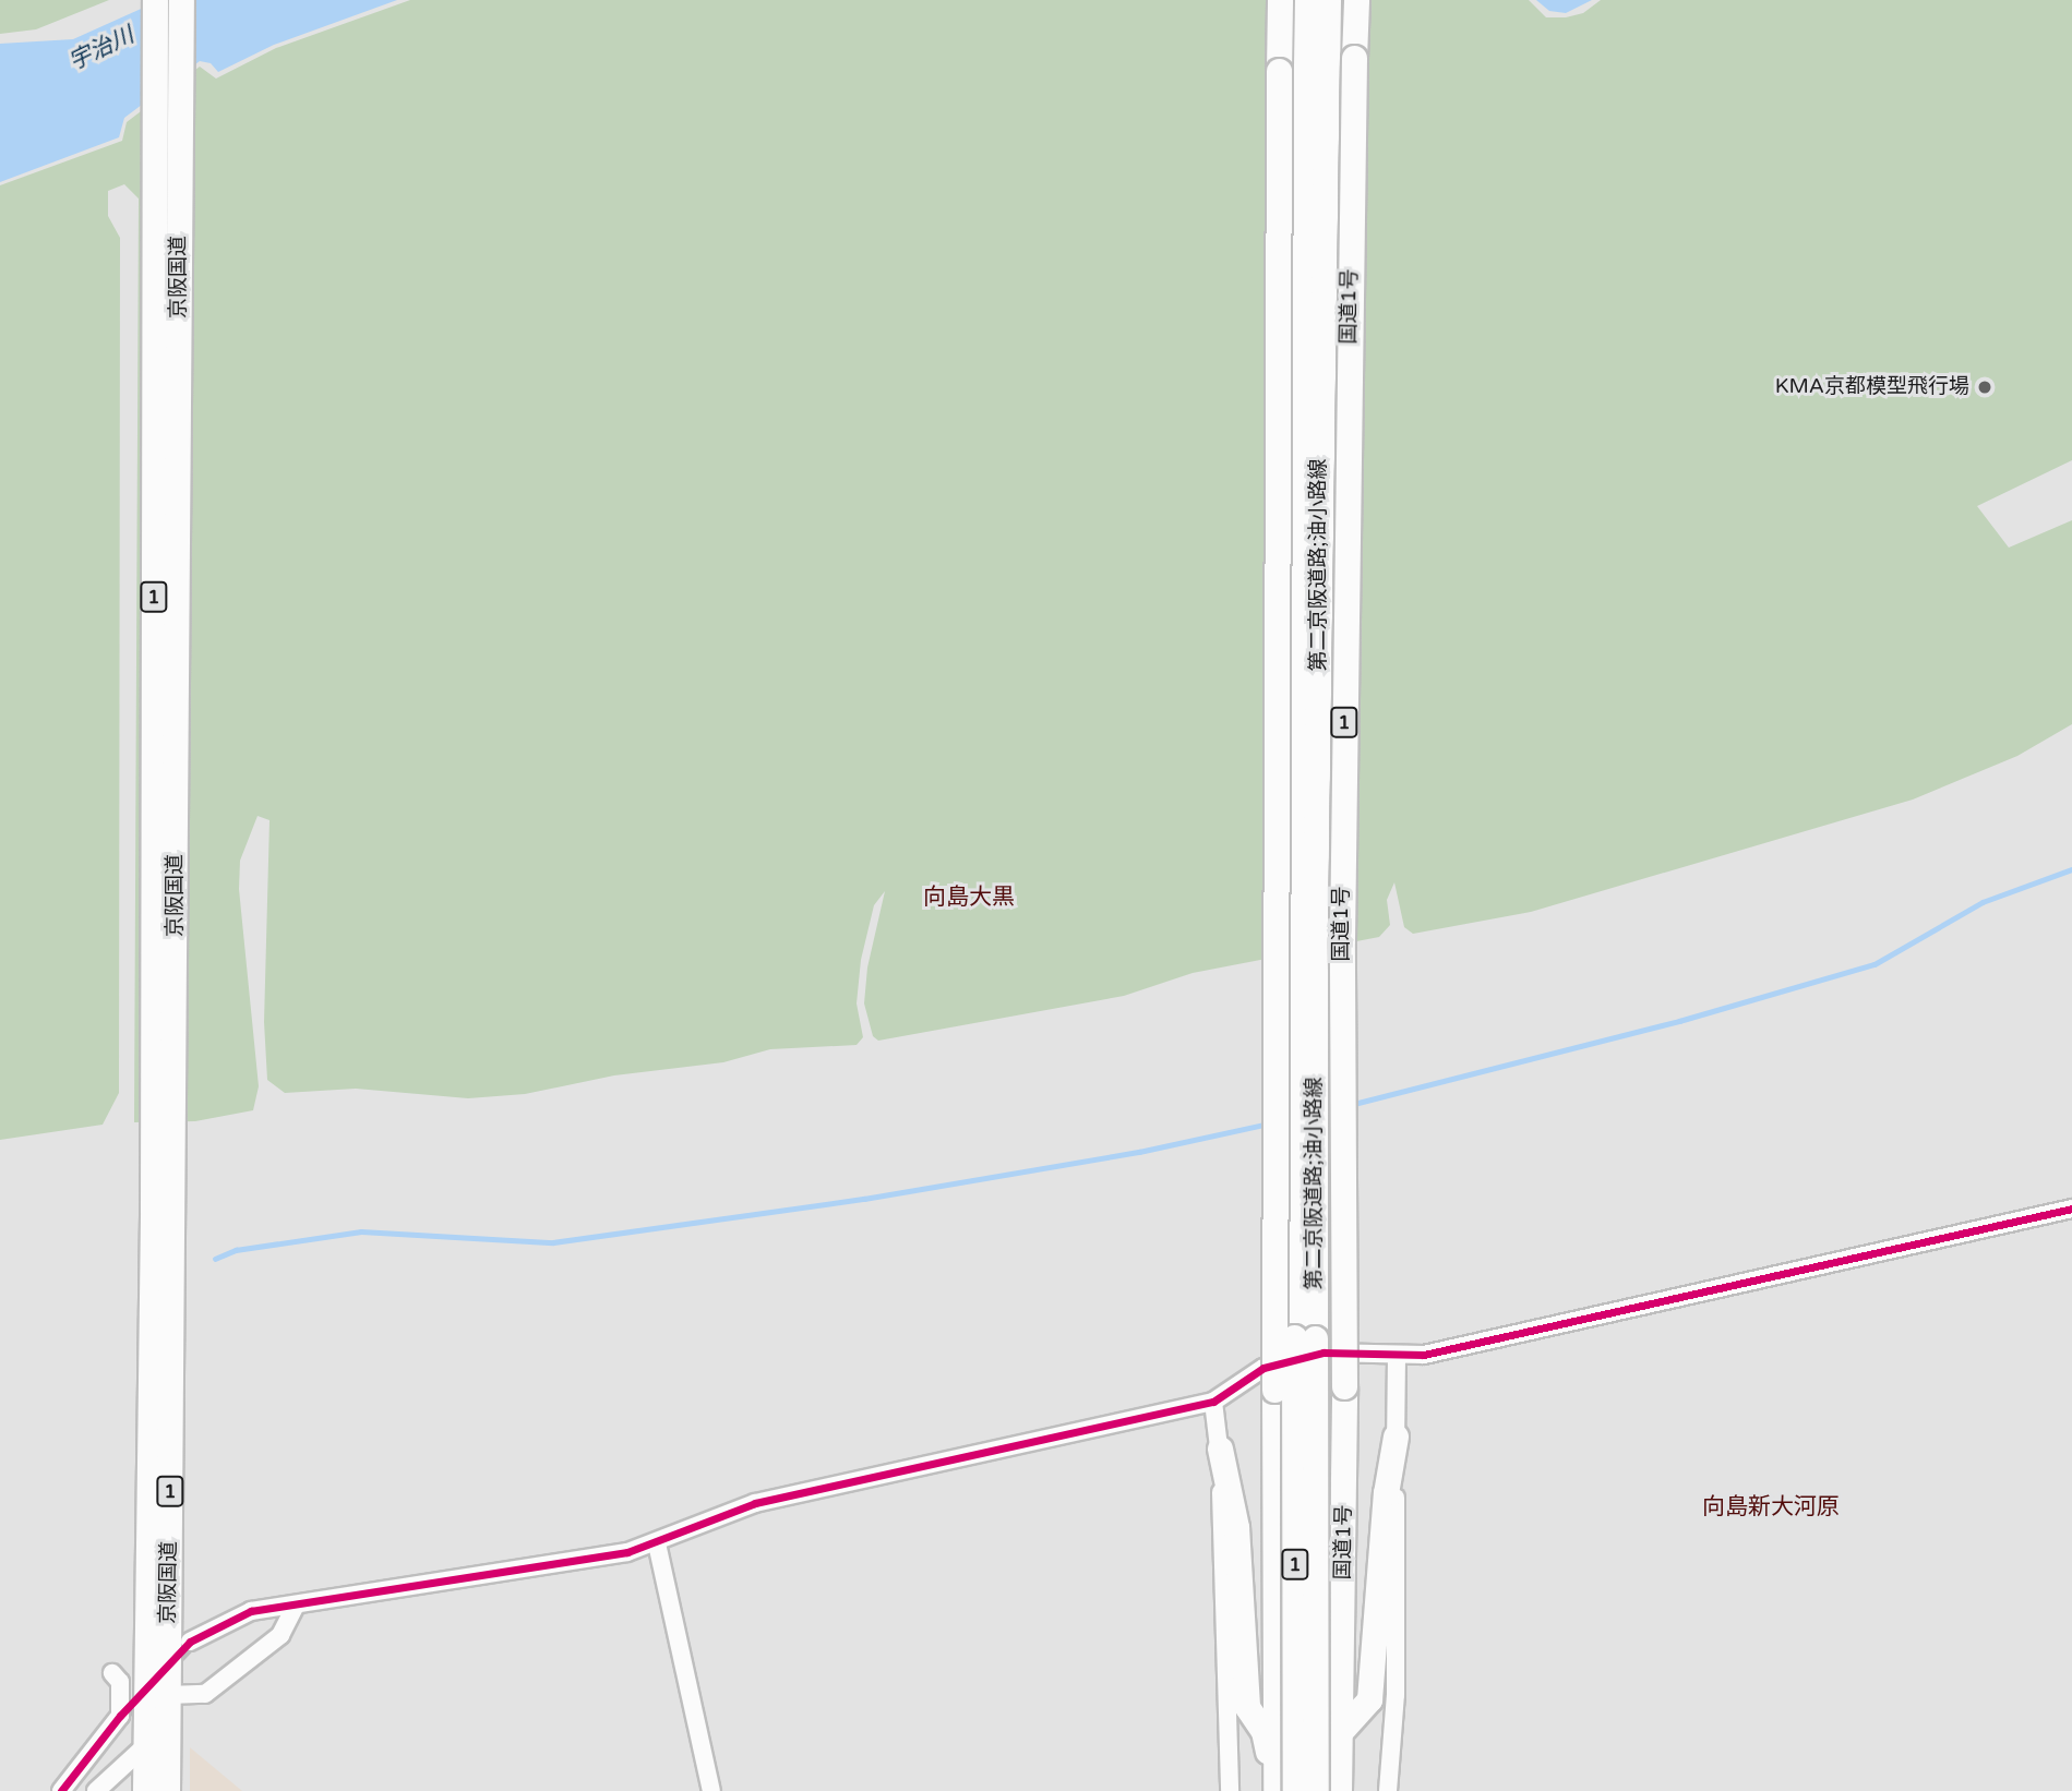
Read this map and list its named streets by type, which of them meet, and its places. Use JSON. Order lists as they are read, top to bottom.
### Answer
{
  "streets": {
    "highway": [
      "京阪国道",
      "国道1号",
      "第二京阪道路;油小路線",
      "1"
    ]
  },
  "crossings": [
    ["第二京阪道路;油小路線", "1"]
  ],
  "districts": ["向島大黒", "向島新大河原"],
  "water": ["宇治川"],
  "places": ["KMA京都模型飛行場"]
}
